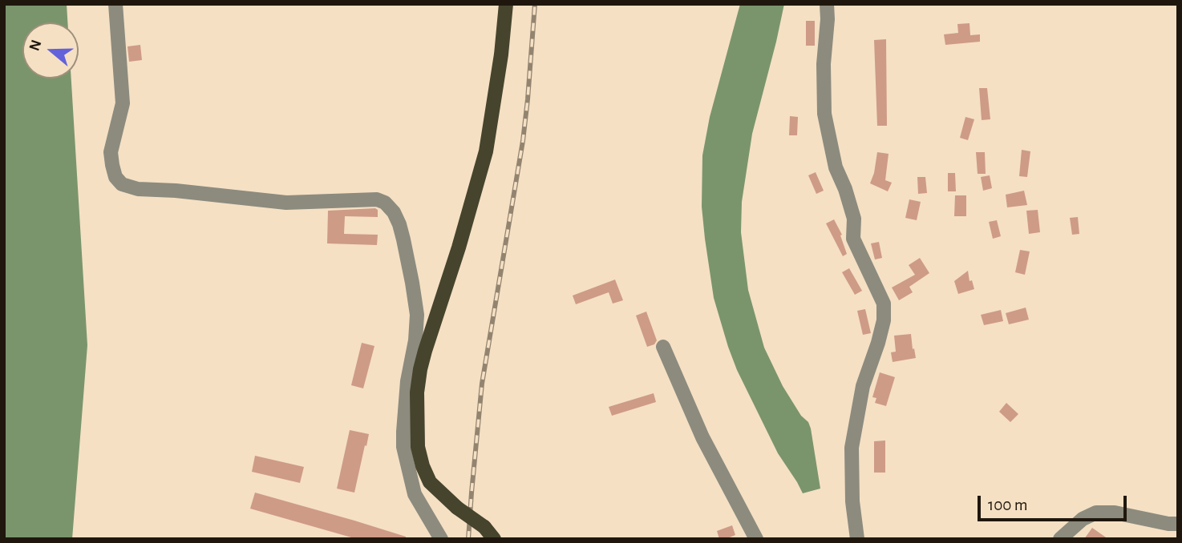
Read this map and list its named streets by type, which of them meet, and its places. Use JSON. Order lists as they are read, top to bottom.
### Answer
{
  "scale_bar": "100 m",
  "north": "left"
}
